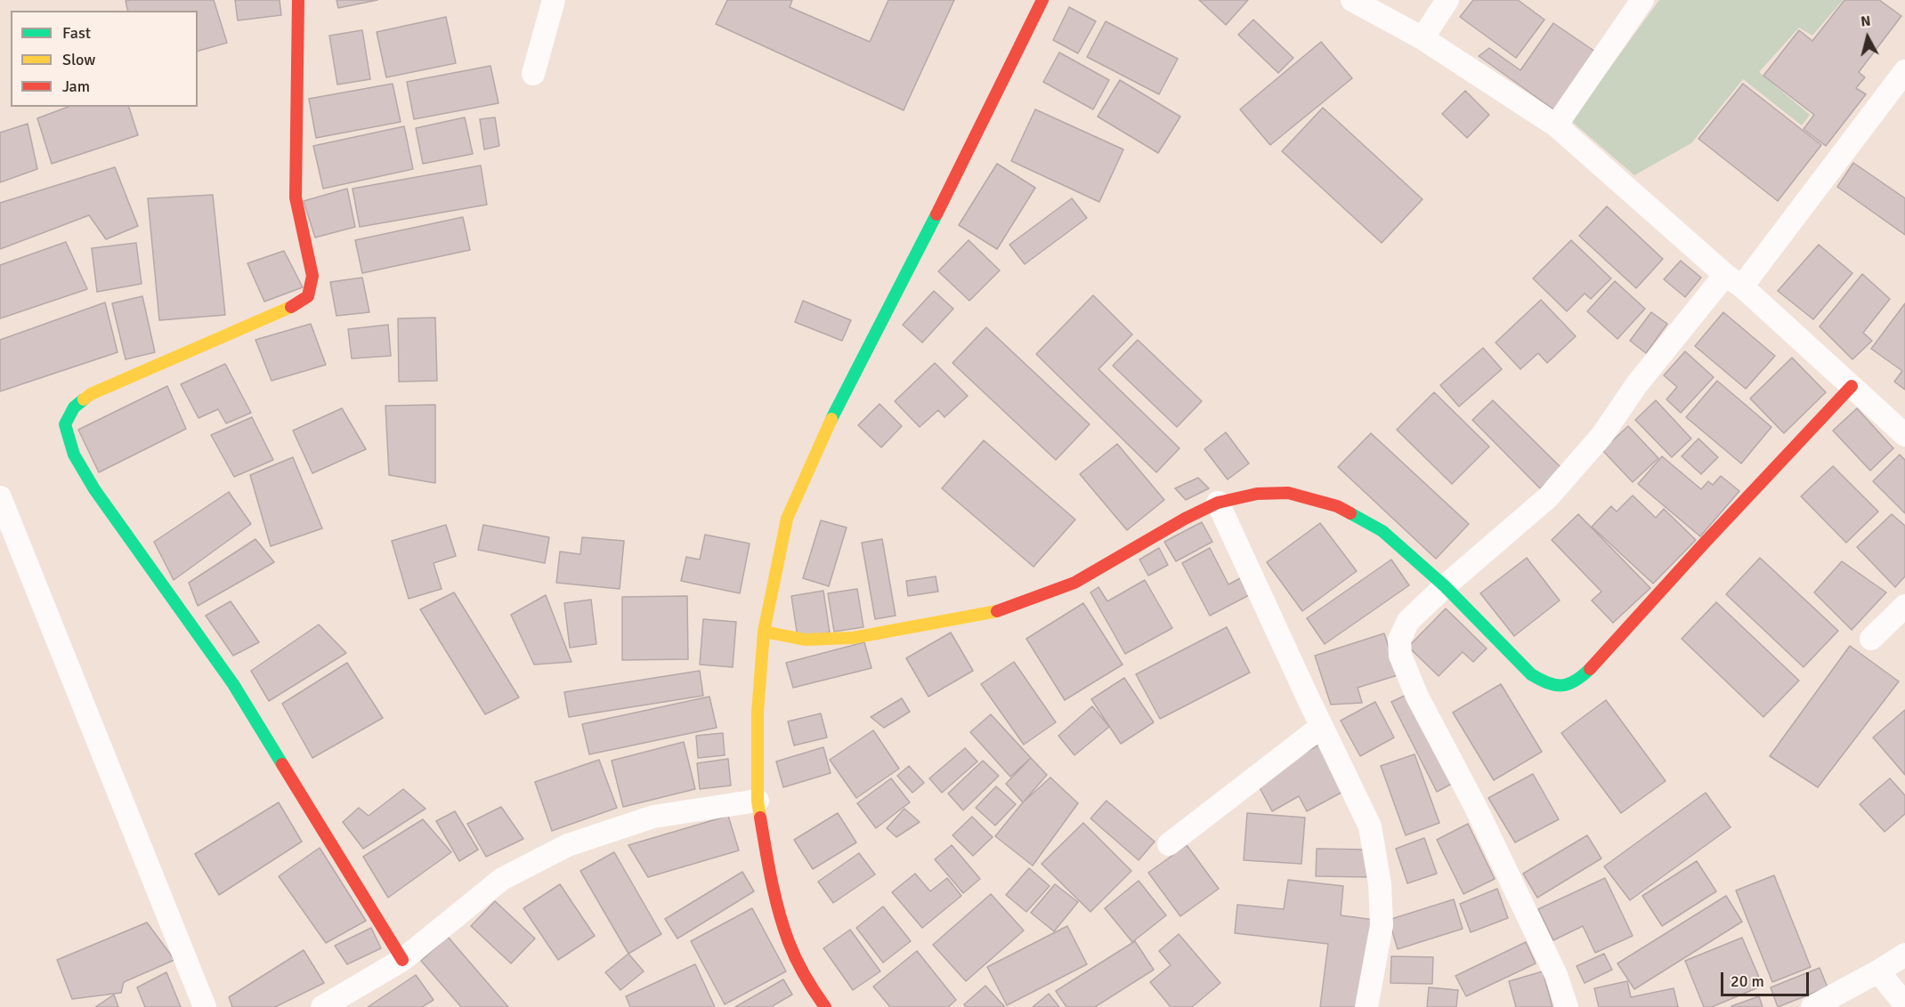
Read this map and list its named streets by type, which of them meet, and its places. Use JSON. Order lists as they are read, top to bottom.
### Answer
{
  "legend": ["Fast", "Slow", "Jam"],
  "scale_bar": "20 m",
  "north": "top"
}
